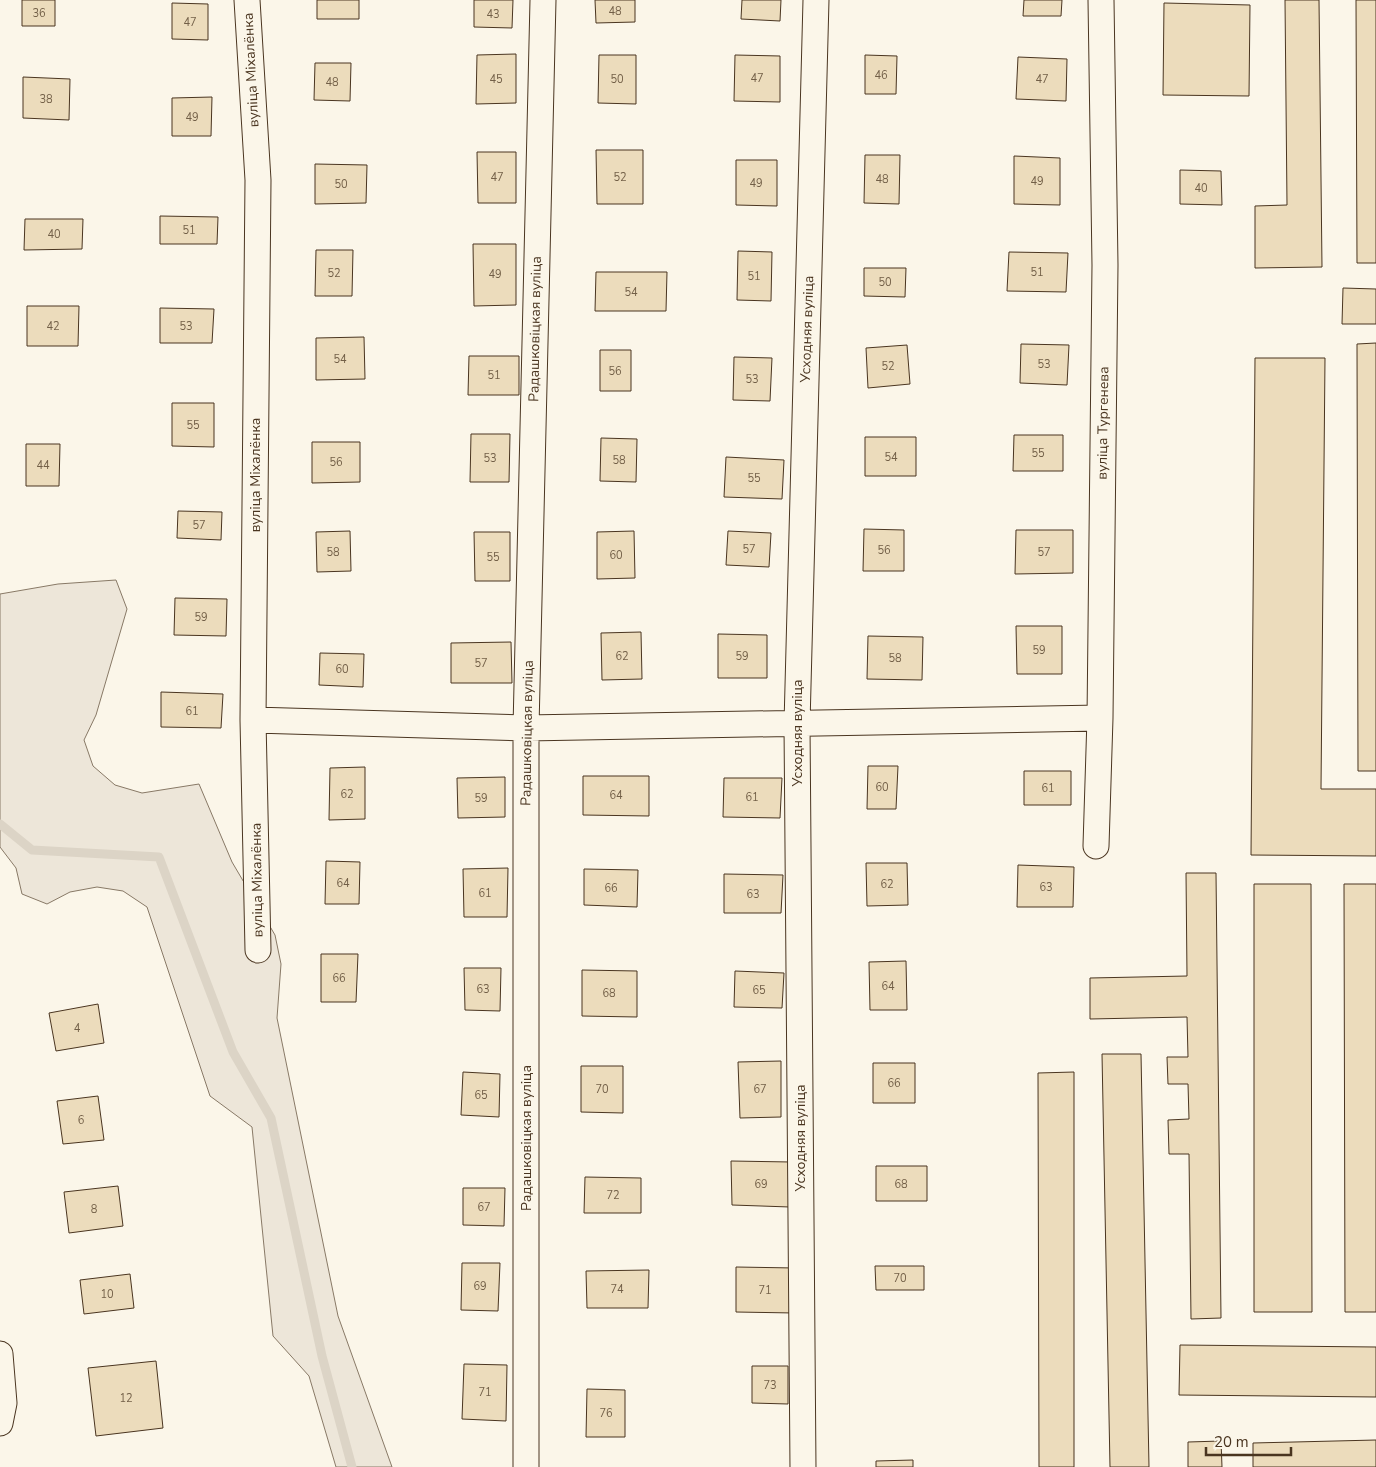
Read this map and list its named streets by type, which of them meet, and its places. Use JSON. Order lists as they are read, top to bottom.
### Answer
{
  "streets": {
    "street": [
      "вуліца Міхалёнка",
      "Радашковіцкая вуліца",
      "Усходняя вуліца",
      "вуліца Тургенева"
    ]
  },
  "house_numbers": [
    "48",
    "36",
    "43",
    "47",
    "46",
    "47",
    "45",
    "50",
    "47",
    "48",
    "38",
    "49",
    "47",
    "52",
    "48",
    "49",
    "49",
    "50",
    "40",
    "51",
    "40",
    "51",
    "52",
    "49",
    "51",
    "50",
    "54",
    "42",
    "53",
    "54",
    "53",
    "52",
    "56",
    "51",
    "53",
    "55",
    "55",
    "54",
    "53",
    "58",
    "56",
    "44",
    "55",
    "57",
    "57",
    "56",
    "58",
    "57",
    "60",
    "55",
    "59",
    "59",
    "62",
    "59",
    "58",
    "57",
    "60",
    "61",
    "60",
    "61",
    "62",
    "64",
    "61",
    "59",
    "64",
    "62",
    "63",
    "66",
    "61",
    "63",
    "66",
    "64",
    "63",
    "65",
    "68",
    "4",
    "66",
    "70",
    "67",
    "65",
    "6",
    "69",
    "68",
    "72",
    "67",
    "8",
    "70",
    "69",
    "74",
    "71",
    "10",
    "73",
    "71",
    "12",
    "76"
  ],
  "scale_bar": "20 m"
}
